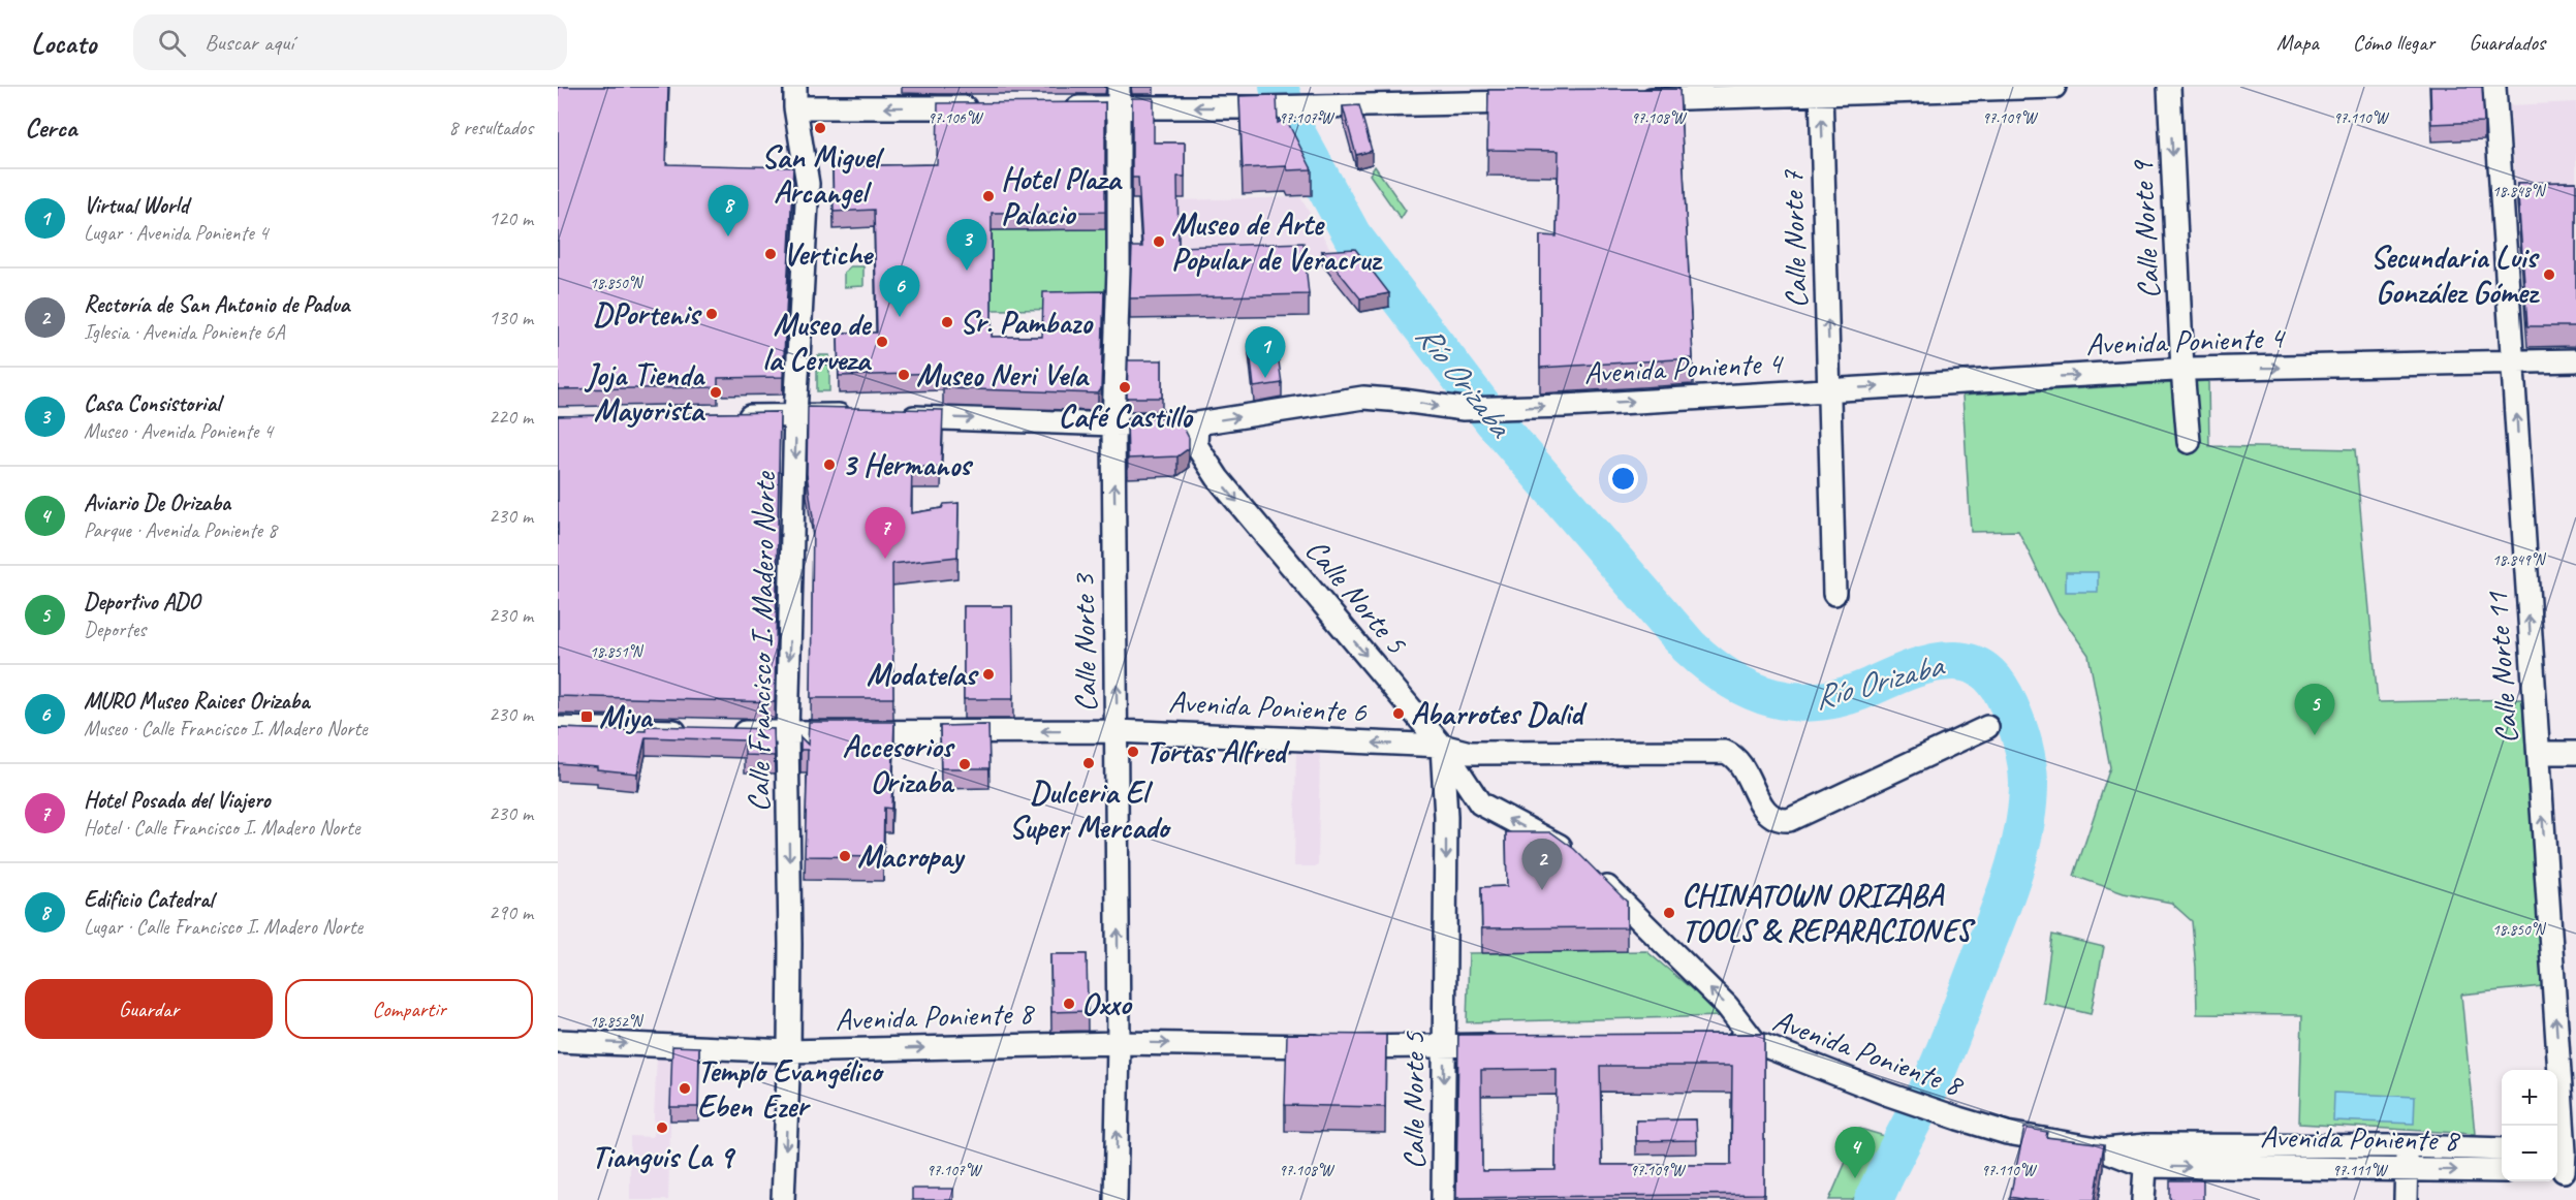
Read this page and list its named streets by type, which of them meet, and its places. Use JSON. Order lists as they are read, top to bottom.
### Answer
{
  "streets": {
    "street": [
      "Calle Norte 9",
      "Calle Norte 7",
      "Avenida Poniente 4",
      "Calle Norte 5",
      "Calle Francisco I. Madero Norte",
      "Calle Norte 3",
      "Calle Norte 11",
      "Avenida Poniente 6",
      "Avenida Poniente 8"
    ]
  },
  "crossings": [
    ["Calle Norte 9", "Avenida Poniente 4"],
    ["Calle Norte 7", "Avenida Poniente 4"],
    ["Avenida Poniente 4", "Calle Norte 5"],
    ["Avenida Poniente 4", "Calle Norte 3"],
    ["Avenida Poniente 4", "Calle Norte 11"],
    ["Calle Norte 5", "Avenida Poniente 6"],
    ["Calle Norte 5", "Avenida Poniente 8"],
    ["Calle Francisco I. Madero Norte", "Avenida Poniente 6"],
    ["Calle Francisco I. Madero Norte", "Avenida Poniente 8"],
    ["Calle Norte 3", "Avenida Poniente 6"],
    ["Calle Norte 3", "Avenida Poniente 8"]
  ],
  "one_way": [
    "Calle Norte 9",
    "Calle Norte 7",
    "Avenida Poniente 4",
    "Calle Norte 5",
    "Calle Francisco I. Madero Norte",
    "Calle Norte 3",
    "Calle Norte 11",
    "Avenida Poniente 6",
    "Avenida Poniente 8"
  ],
  "water": ["Río Orizaba"],
  "places": {
    "other": [
      "San Miguel Arcangel",
      "Hotel Plaza Palacio",
      "Museo de Arte Popular de Veracruz",
      "Vertiche",
      "Secundaria Luis González Gómez",
      "DPortenis",
      "Sr. Pambazo",
      "Museo de la Cerveza",
      "Museo Neri Vela",
      "Café Castillo",
      "Joja Tienda Mayorista",
      "3 Hermanos",
      "Modatelas",
      "Abarrotes Dalid",
      "Tortas Alfred",
      "Dulceria El Super Mercado",
      "Accesorios Orizaba",
      "Macropay",
      "CHINATOWN ORIZABA TOOLS & REPARACIONES",
      "Oxxo",
      "Templo Evangélico Eben Ezer",
      "Tianguis La 9"
    ],
    "transit": ["Miya"]
  },
  "page": {
    "header": "Locato",
    "search": "Buscar aquí",
    "nav": ["Mapa", "Cómo llegar", "Guardados"],
    "heading": ["Cerca", "8 resultados"],
    "list": [
      {
        "mark": "1",
        "name": "Virtual World",
        "note": "Lugar · Avenida Poniente 4",
        "value": "120 m"
      },
      {
        "mark": "2",
        "name": "Rectoría de San Antonio de Padua",
        "note": "Iglesia · Avenida Poniente 6A",
        "value": "130 m"
      },
      {
        "mark": "3",
        "name": "Casa Consistorial",
        "note": "Museo · Avenida Poniente 4",
        "value": "220 m"
      },
      {
        "mark": "4",
        "name": "Aviario De Orizaba",
        "note": "Parque · Avenida Poniente 8",
        "value": "230 m"
      },
      {
        "mark": "5",
        "name": "Deportivo ADO",
        "note": "Deportes",
        "value": "230 m"
      },
      {
        "mark": "6",
        "name": "MURO Museo Raices Orizaba",
        "note": "Museo · Calle Francisco I. Madero Norte",
        "value": "230 m"
      },
      {
        "mark": "7",
        "name": "Hotel Posada del Viajero",
        "note": "Hotel · Calle Francisco I. Madero Norte",
        "value": "230 m"
      },
      {
        "mark": "8",
        "name": "Edificio Catedral",
        "note": "Lugar · Calle Francisco I. Madero Norte",
        "value": "290 m"
      }
    ],
    "pins": [
      "8",
      "3",
      "6",
      "1",
      "7",
      "5",
      "2",
      "4"
    ],
    "buttons": ["Guardar", "Compartir"],
    "map_buttons": ["+", "−"]
  },
  "coordinates": [
    "97.106°W",
    "97.107°W",
    "97.108°W",
    "97.109°W",
    "97.110°W",
    "18.848°N",
    "18.850°N",
    "18.849°N",
    "18.851°N",
    "18.852°N",
    "97.111°W"
  ]
}
